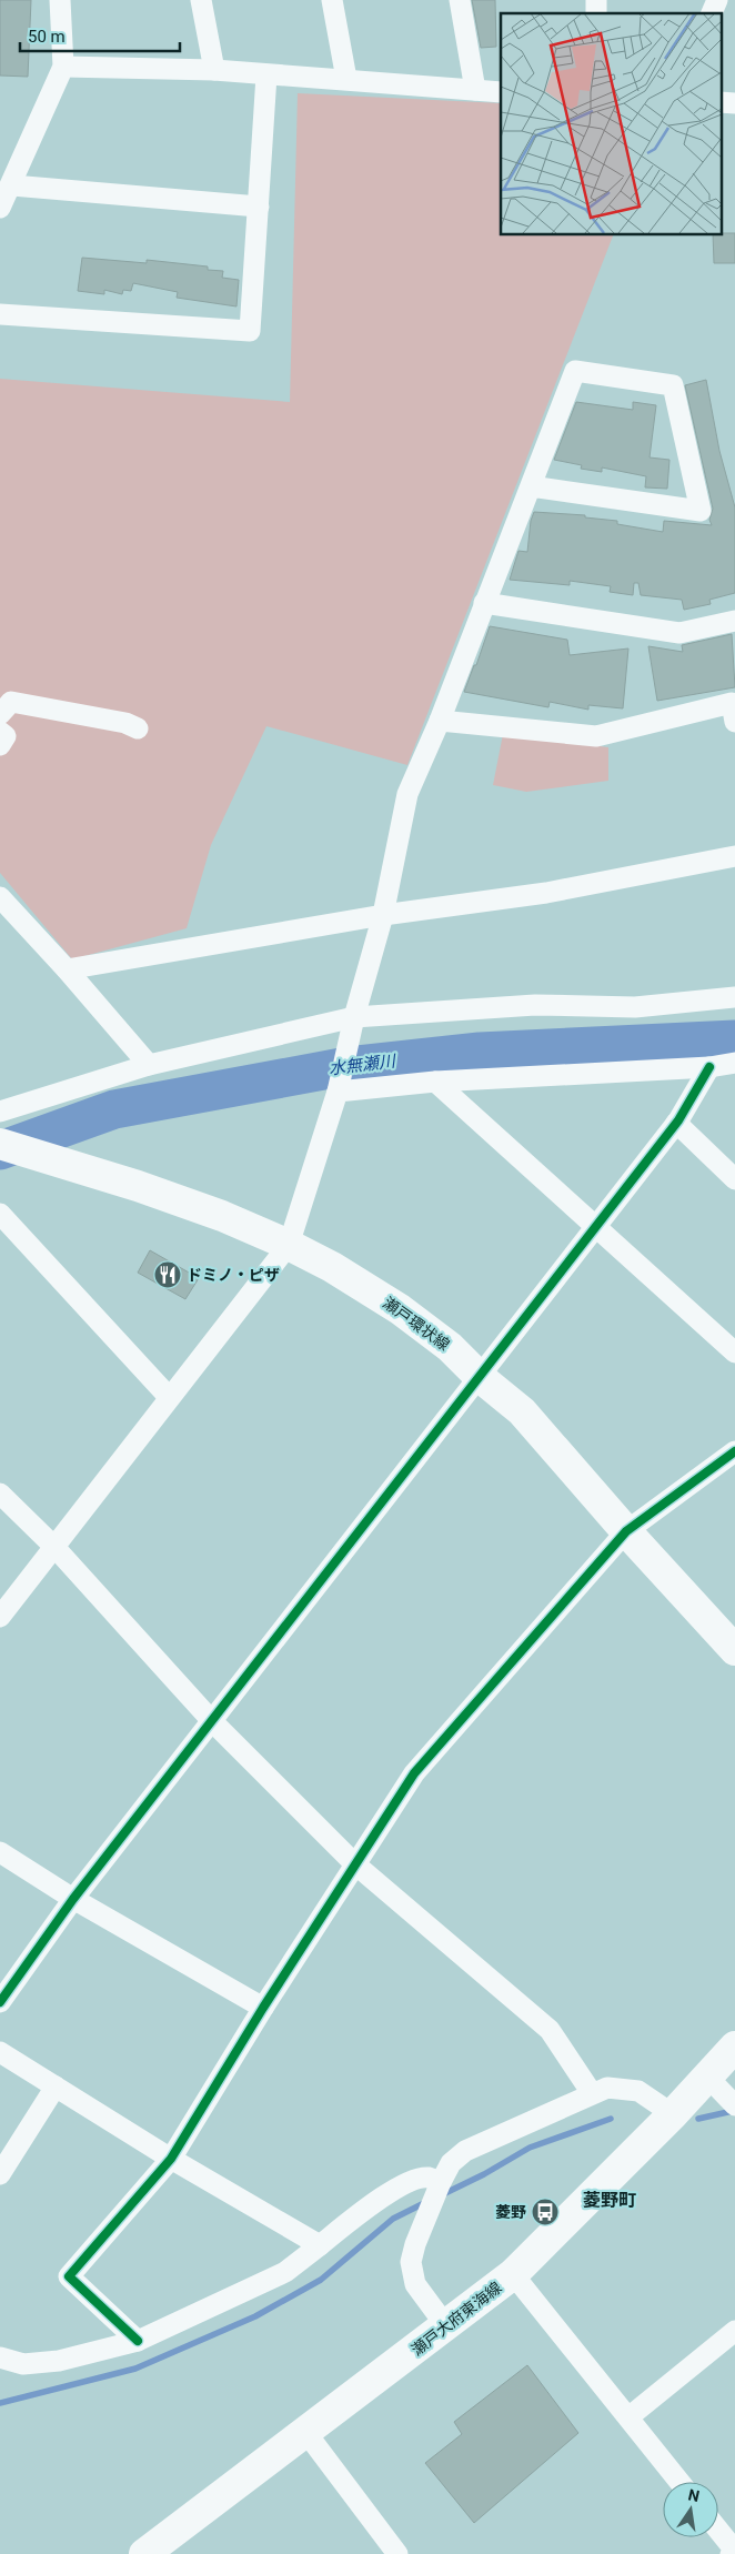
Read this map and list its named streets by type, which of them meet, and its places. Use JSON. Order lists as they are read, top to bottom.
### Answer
{
  "streets": {
    "main road": ["瀬戸環状線", "瀬戸大府東海線"]
  },
  "districts": ["菱野町"],
  "water": ["水無瀬川"],
  "places": {
    "restaurant": ["ドミノ・ピザ"],
    "bus stop": ["菱野"]
  },
  "scale_bar": "50 m",
  "north": "top"
}
